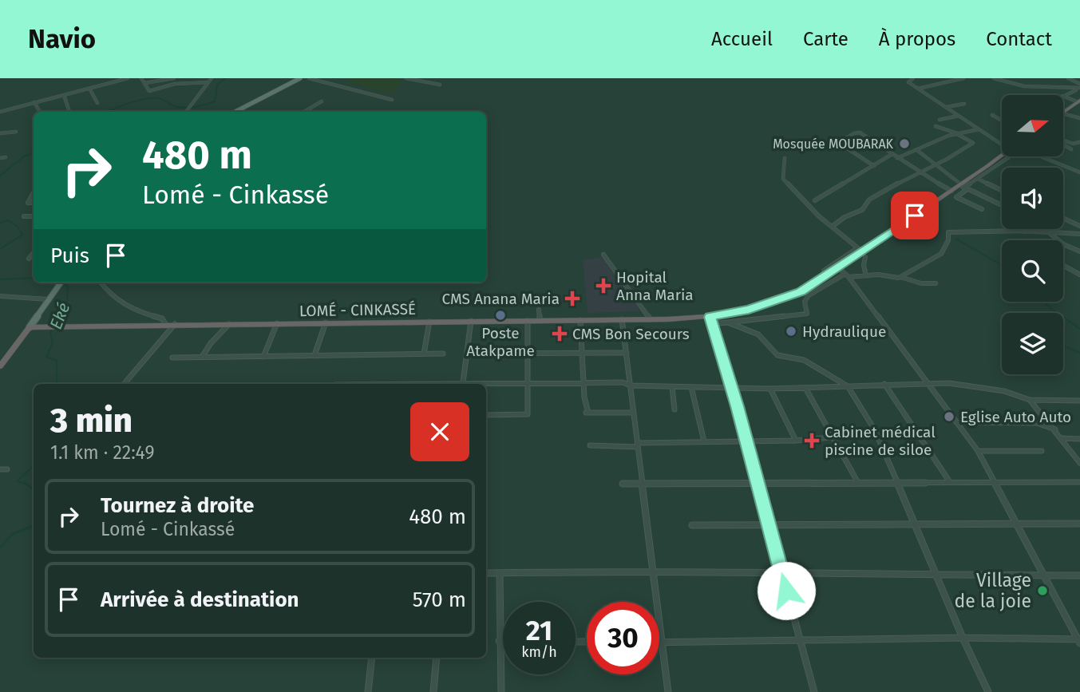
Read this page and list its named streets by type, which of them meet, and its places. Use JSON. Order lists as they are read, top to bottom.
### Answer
{
  "streets": {
    "highway": ["LOMÉ - CINKASSÉ"]
  },
  "water": ["Eké"],
  "places": {
    "other": [
      "Mosquée MOUBARAK",
      "Poste Atakpame",
      "Hydraulique",
      "Eglise Auto Auto",
      "Village de la joie"
    ],
    "health": [
      "Hopital Anna Maria",
      "CMS Anana Maria",
      "CMS Bon Secours",
      "Cabinet médical piscine de siloe"
    ]
  },
  "north": "right",
  "page": {
    "header": "Navio",
    "nav": [
      "Accueil",
      "Carte",
      "À propos",
      "Contact"
    ],
    "turn": ["480 m", "Lomé - Cinkassé"],
    "then": "Puis",
    "heading": ["3 min", "1.1 km · 22:49"],
    "list": [
      {
        "name": "Tournez à droite",
        "note": "Lomé - Cinkassé",
        "value": "480 m"
      },
      {
        "name": "Arrivée à destination",
        "value": "570 m"
      }
    ],
    "speed": "21 km/h",
    "limit": "30"
  }
}
